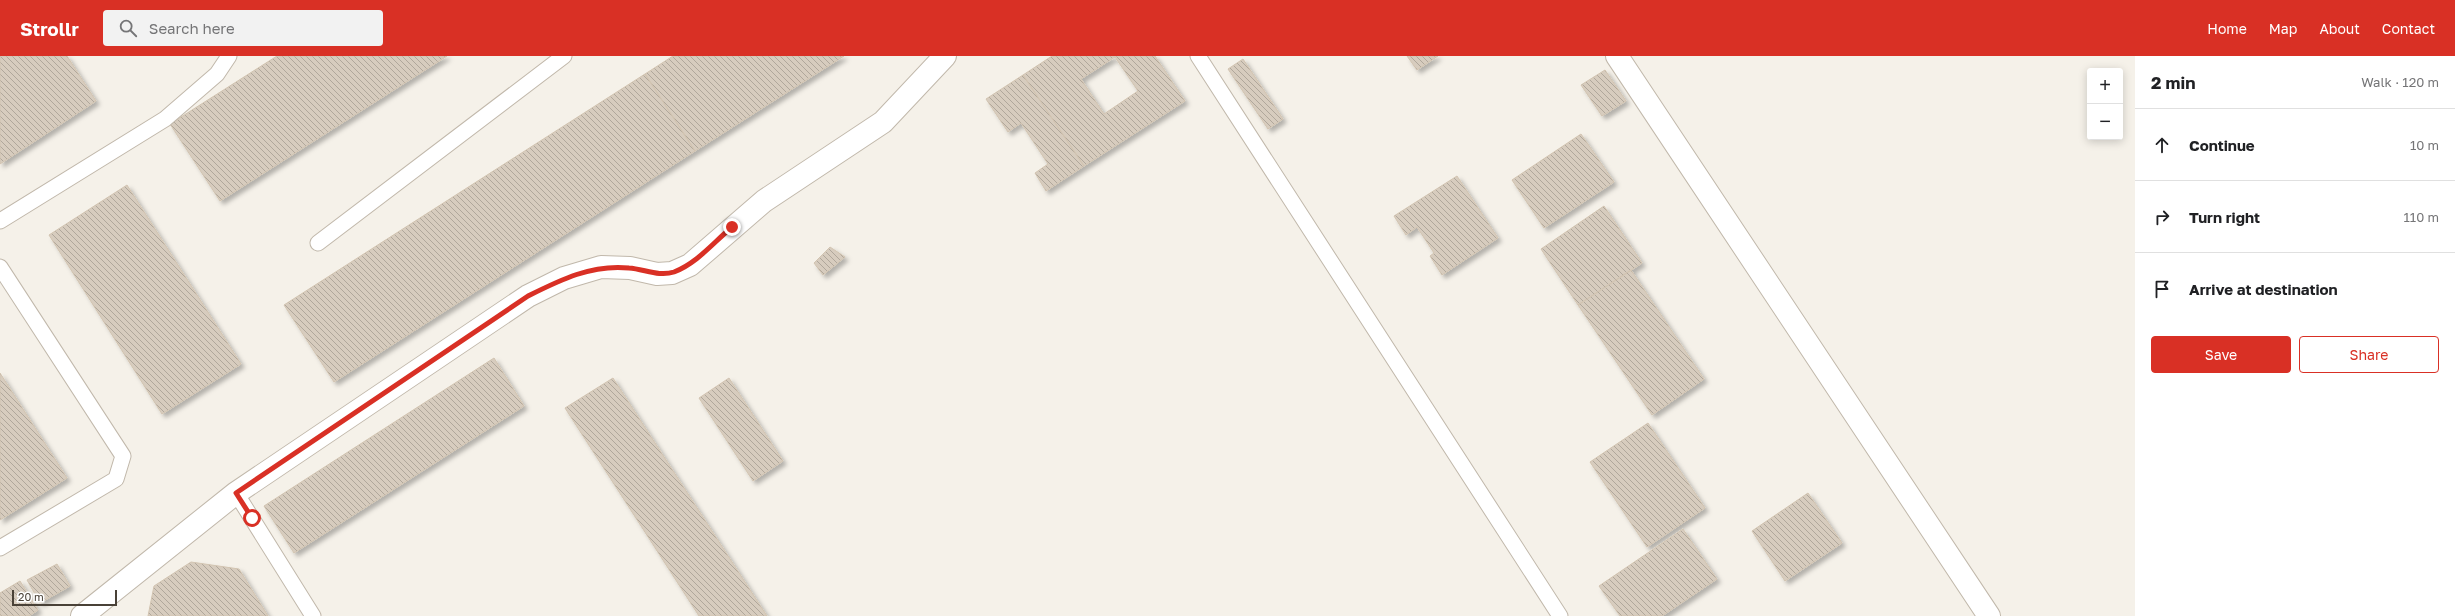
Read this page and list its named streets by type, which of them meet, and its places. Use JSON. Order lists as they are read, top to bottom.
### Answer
{
  "scale_bar": "20 m",
  "page": {
    "header": "Strollr",
    "search": "Search here",
    "nav": [
      "Home",
      "Map",
      "About",
      "Contact"
    ],
    "heading": ["2 min", "Walk · 120 m"],
    "map_buttons": ["+", "−"],
    "list": [
      ["Continue", "10 m"],
      ["Turn right", "110 m"],
      "Arrive at destination"
    ],
    "buttons": ["Save", "Share"],
    "scale": "20 m"
  }
}
